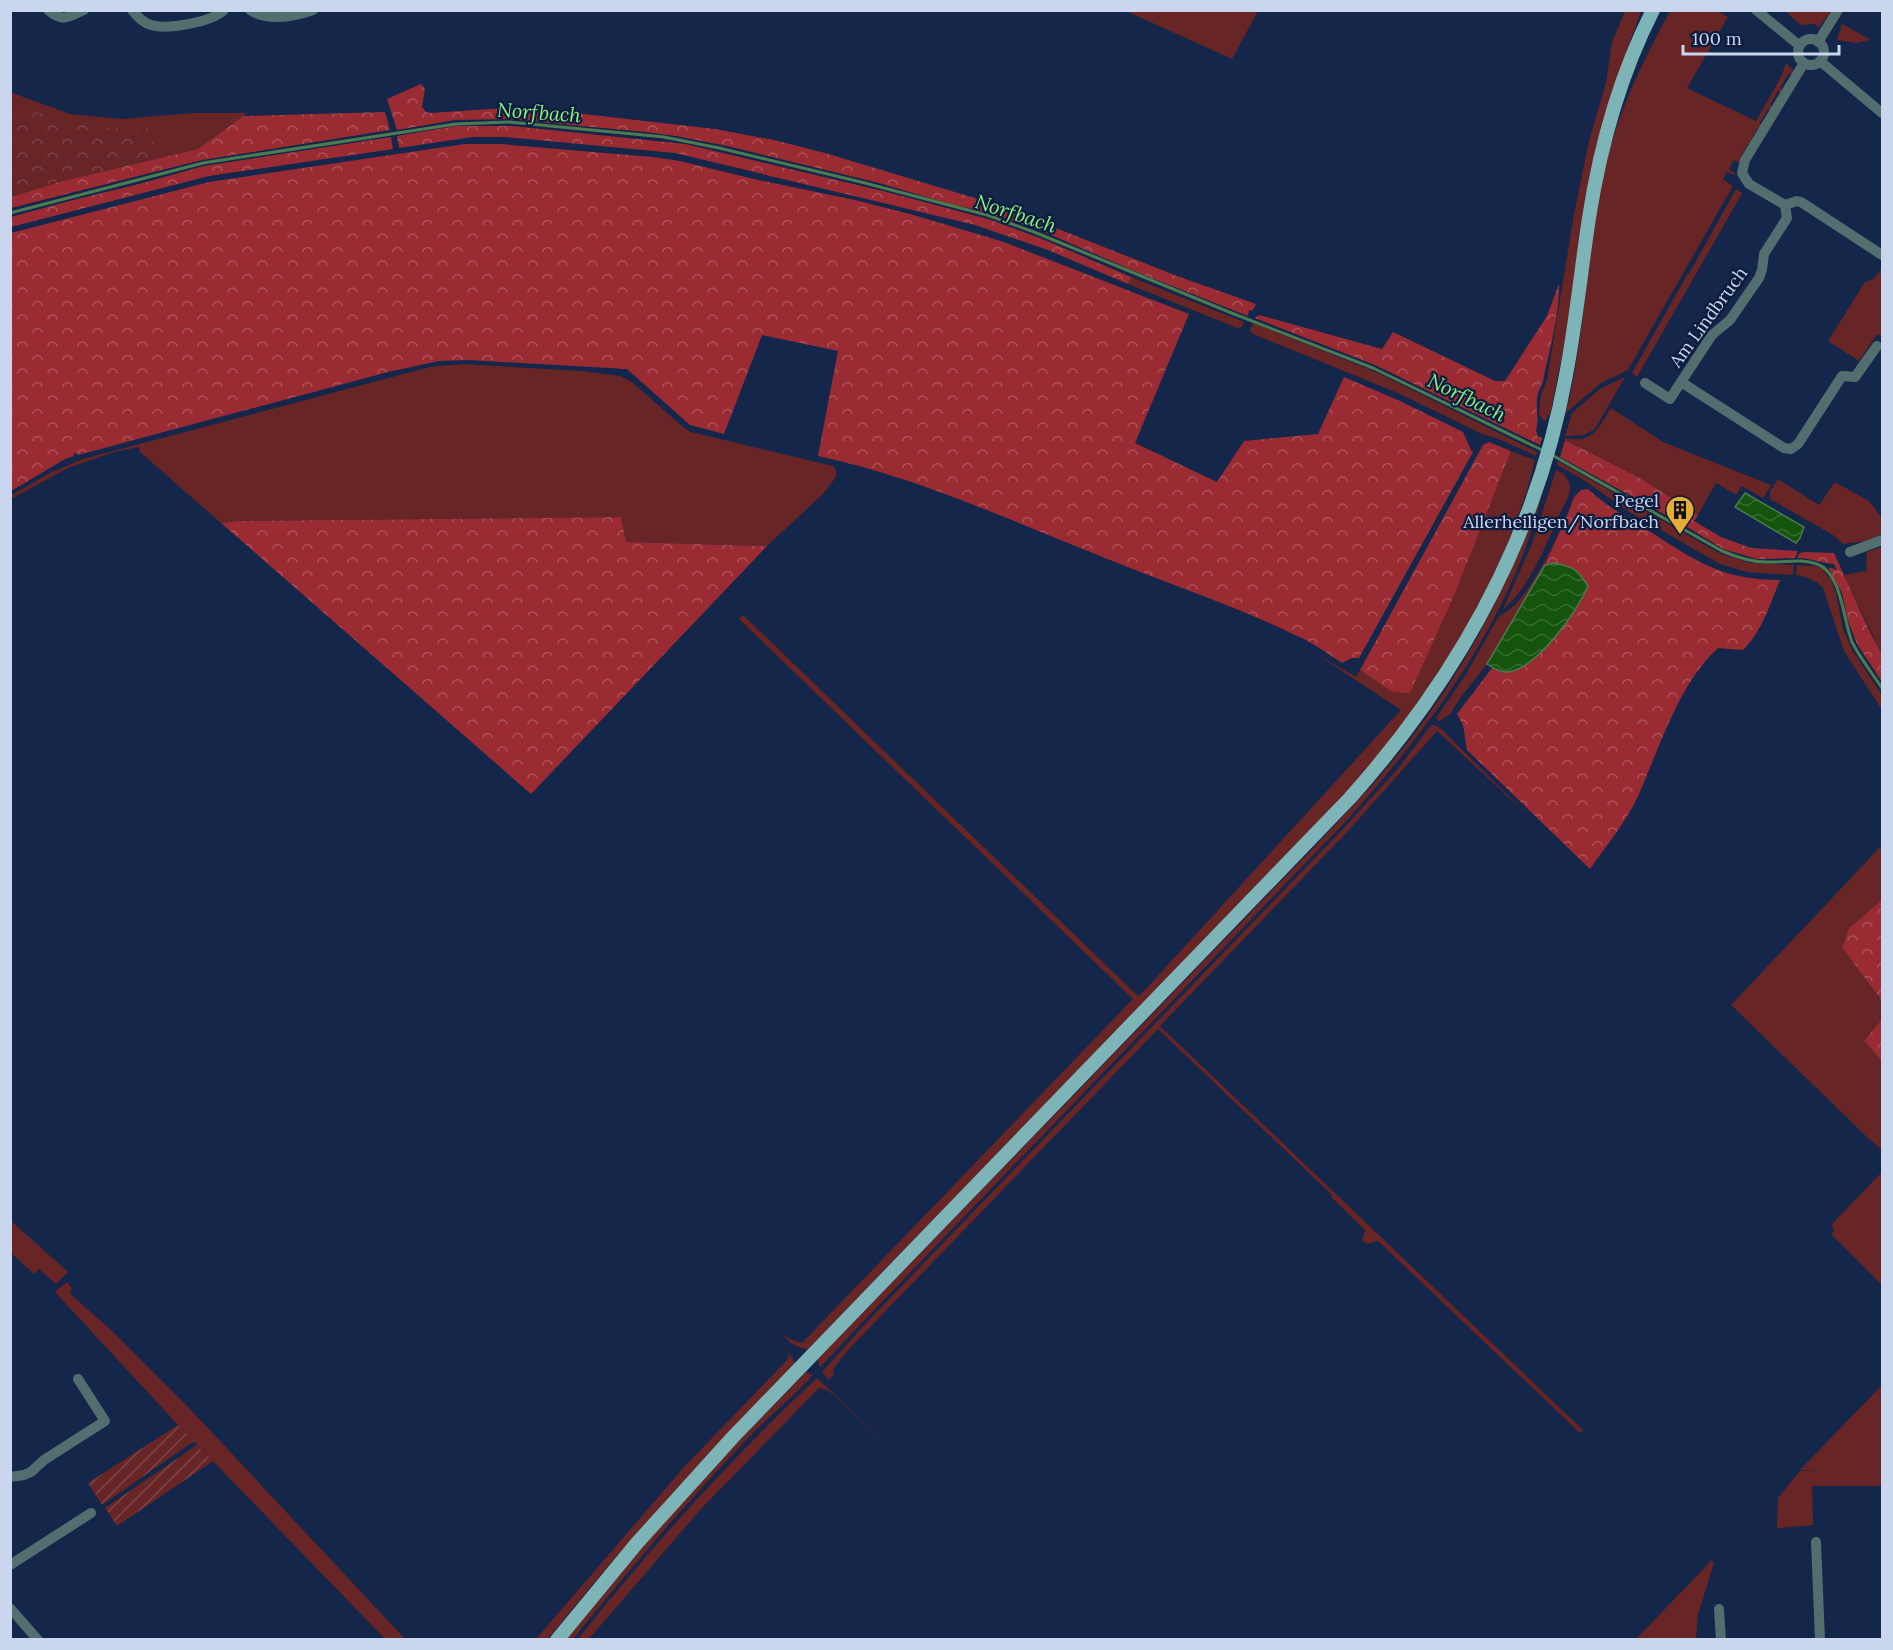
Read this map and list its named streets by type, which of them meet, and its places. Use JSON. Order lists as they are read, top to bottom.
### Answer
{
  "streets": {
    "street": ["Am Lindbruch"]
  },
  "water": ["Norfbach"],
  "places": {
    "building": ["Pegel Allerheiligen/Norfbach"]
  },
  "scale_bar": "100 m"
}
